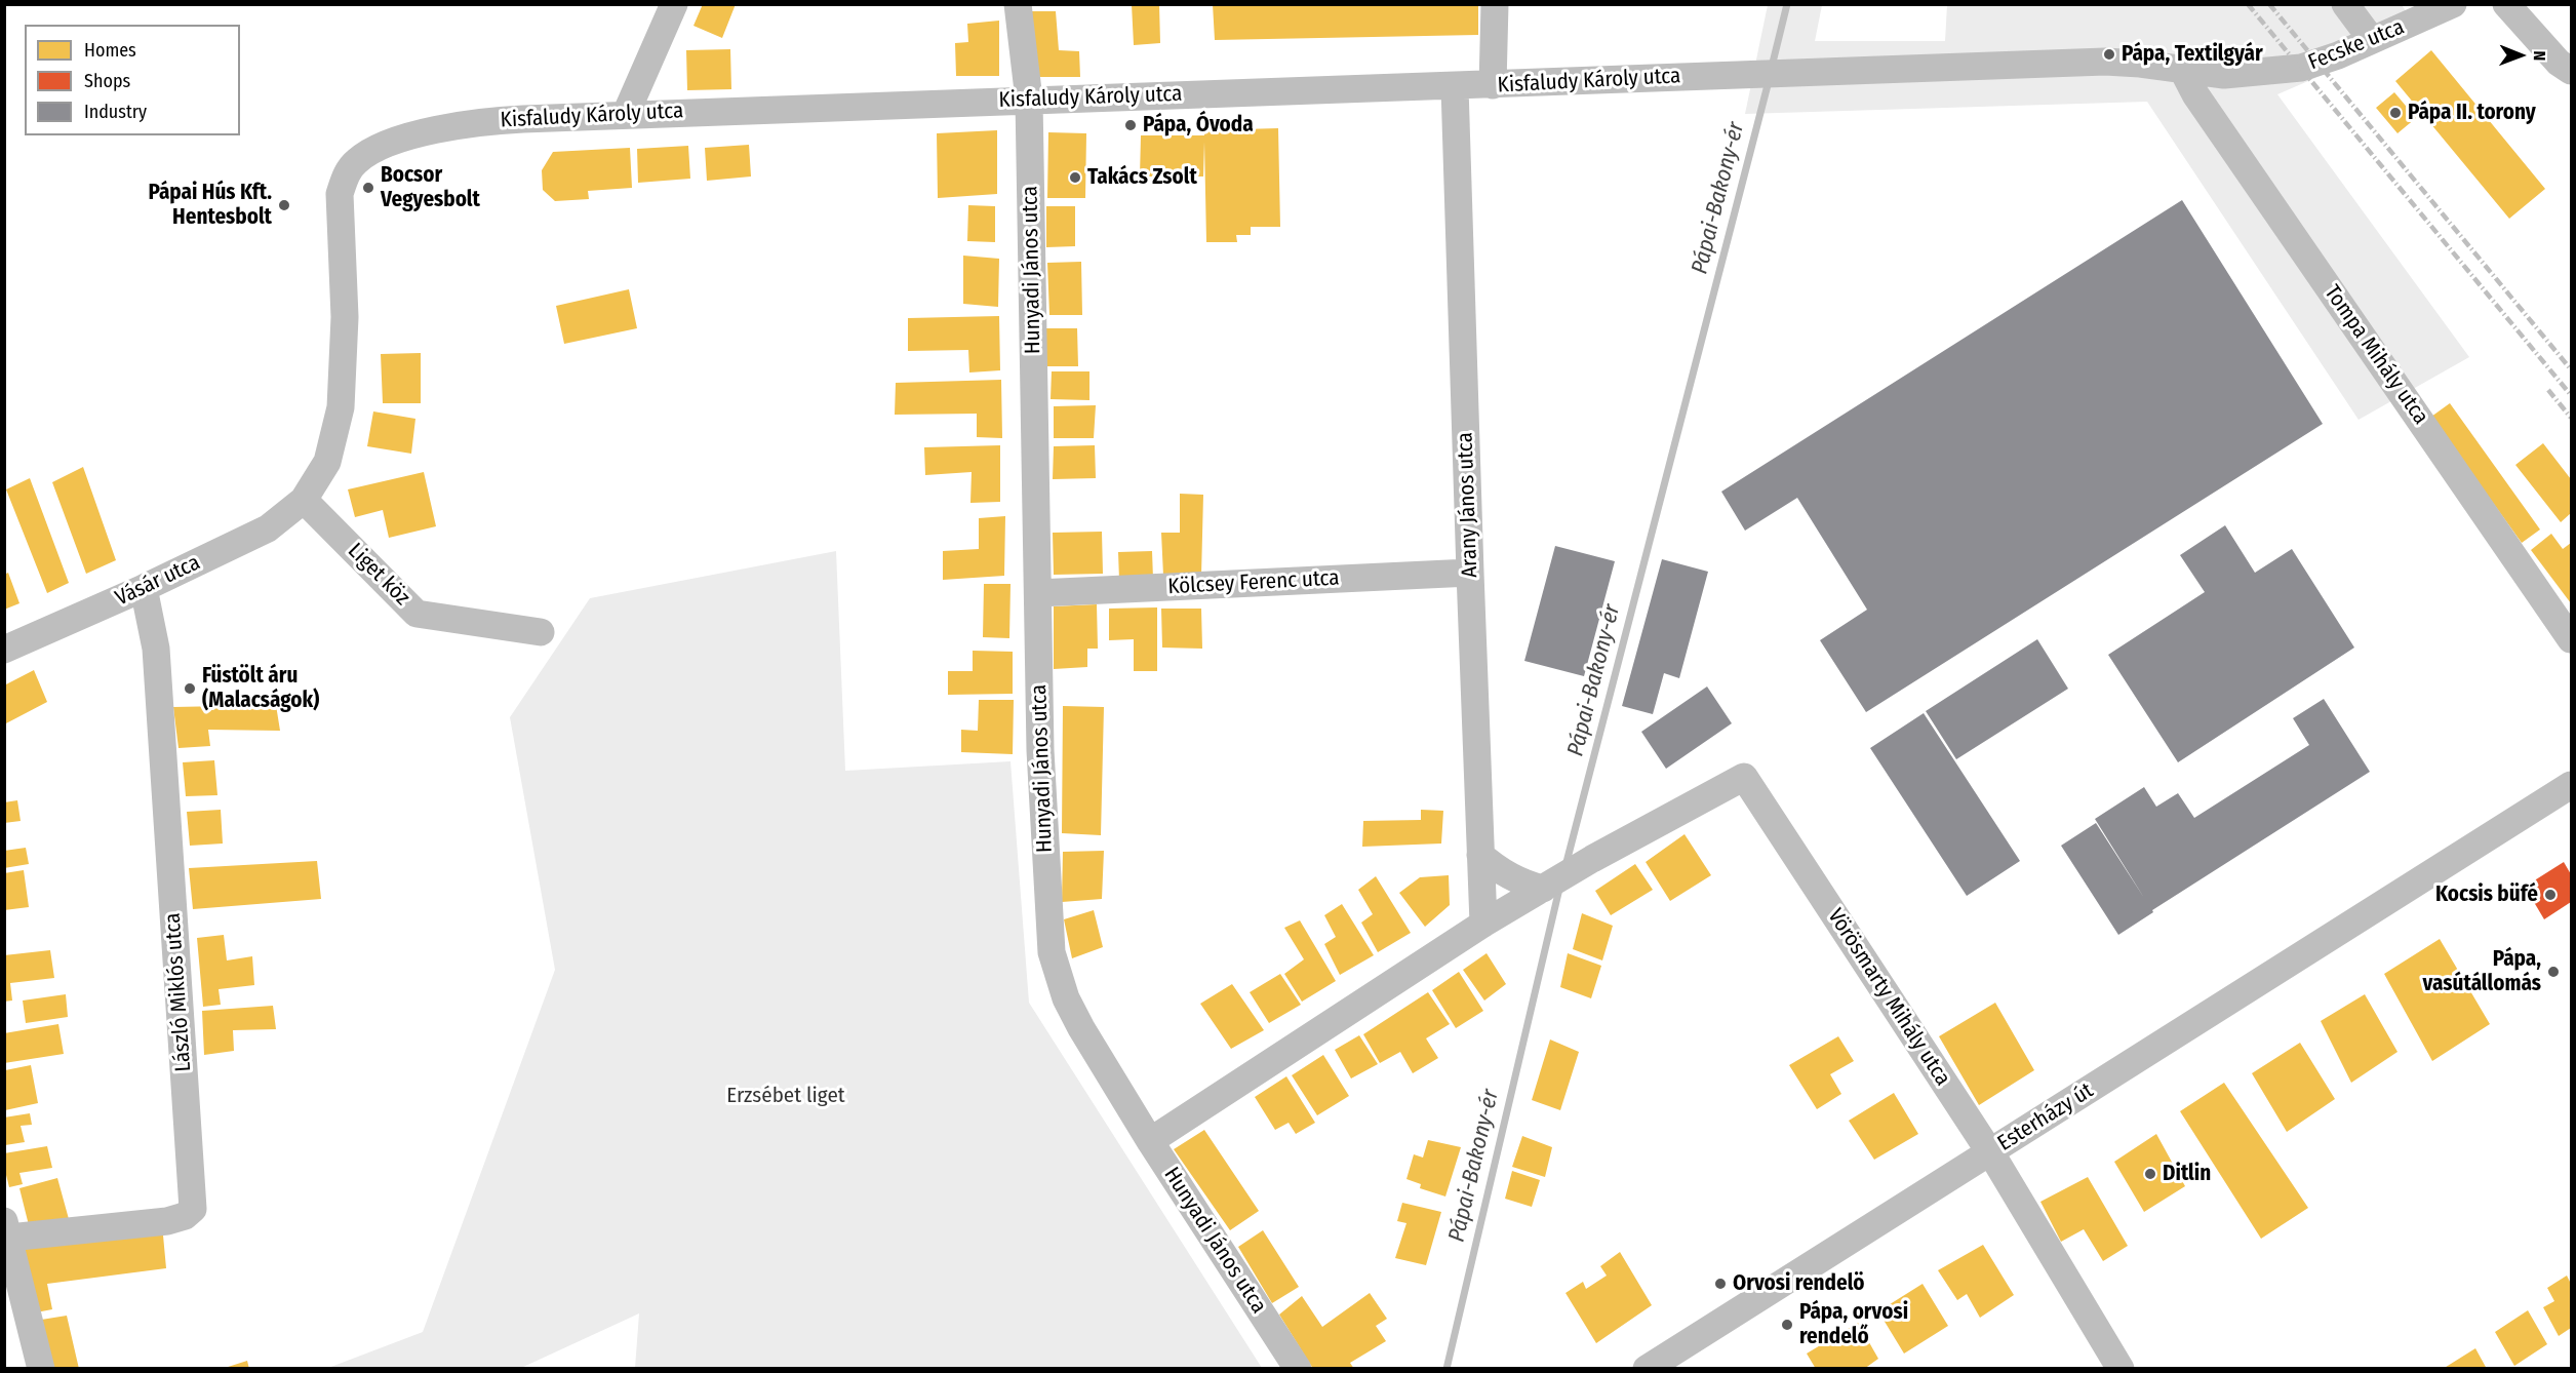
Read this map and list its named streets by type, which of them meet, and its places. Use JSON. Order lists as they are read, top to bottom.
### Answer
{
  "streets": {
    "street": [
      "Fecske utca",
      "Kisfaludy Károly utca",
      "Hunyadi János utca",
      "Tompa Mihály utca",
      "Arany János utca",
      "Liget köz",
      "Vásár utca",
      "Kölcsey Ferenc utca",
      "László Miklós utca",
      "Vörösmarty Mihály utca",
      "Esterházy út"
    ]
  },
  "crossings": [
    ["Fecske utca", "Kisfaludy Károly utca"],
    ["Fecske utca", "Tompa Mihály utca"],
    ["Kisfaludy Károly utca", "Hunyadi János utca"],
    ["Kisfaludy Károly utca", "Tompa Mihály utca"],
    ["Kisfaludy Károly utca", "Arany János utca"],
    ["Kisfaludy Károly utca", "Liget köz"],
    ["Kisfaludy Károly utca", "Vásár utca"],
    ["Hunyadi János utca", "Kölcsey Ferenc utca"],
    ["Arany János utca", "Kölcsey Ferenc utca"],
    ["Liget köz", "Vásár utca"],
    ["Vásár utca", "László Miklós utca"],
    ["Vörösmarty Mihály utca", "Esterházy út"]
  ],
  "water": ["Pápai-Bakony-ér"],
  "parks": ["Erzsébet liget"],
  "places": [
    "Pápa, Textilgyár",
    "Pápa II. torony",
    "Pápa, Óvoda",
    "Takács Zsolt",
    "Bocsor Vegyesbolt",
    "Pápai Hús Kft. Hentesbolt",
    "Füstölt áru (Malacságok)",
    "Kocsis büfé",
    "Pápa, vasútállomás",
    "Ditlin",
    "Orvosi rendelö",
    "Pápa, orvosi rendelő"
  ],
  "legend": ["Homes", "Shops", "Industry"],
  "north": "right"
}
